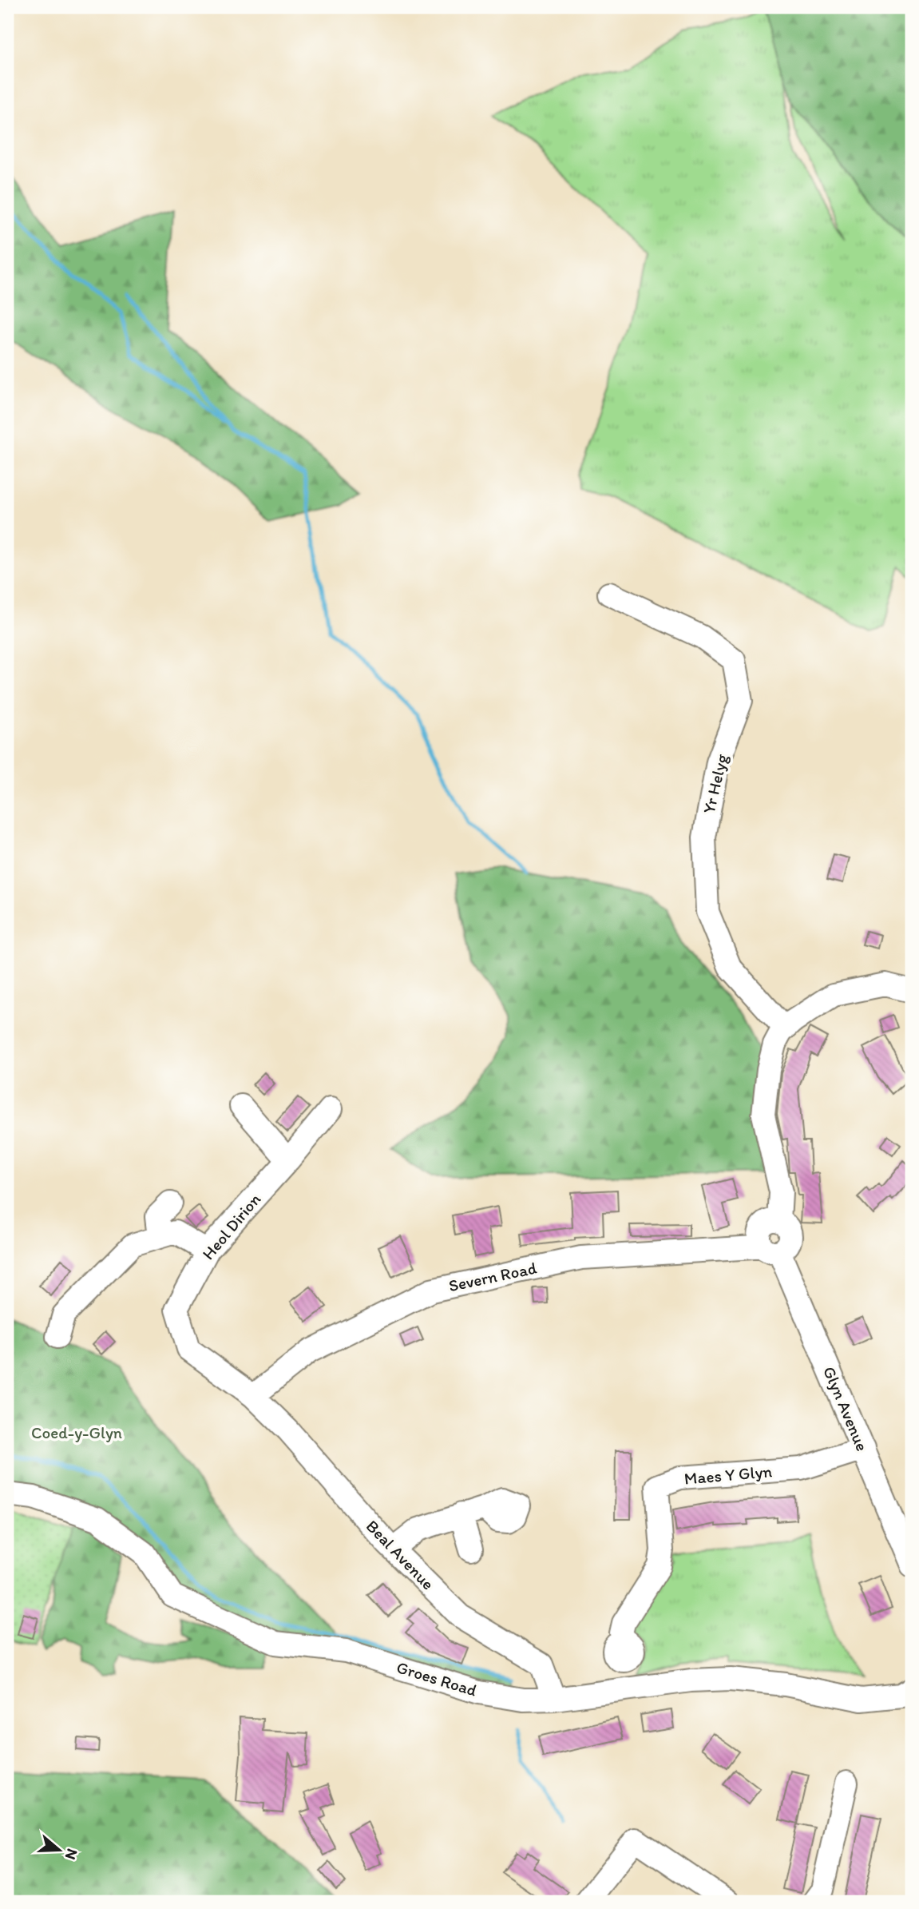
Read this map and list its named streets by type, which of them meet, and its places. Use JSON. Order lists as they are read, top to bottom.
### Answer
{
  "streets": {
    "street": [
      "Yr Helyg",
      "Heol Dirion",
      "Severn Road",
      "Glyn Avenue",
      "Maes Y Glyn",
      "Beal Avenue",
      "Groes Road"
    ]
  },
  "crossings": [
    ["Heol Dirion", "Severn Road"],
    ["Heol Dirion", "Beal Avenue"],
    ["Severn Road", "Glyn Avenue"],
    ["Severn Road", "Beal Avenue"],
    ["Glyn Avenue", "Maes Y Glyn"],
    ["Beal Avenue", "Groes Road"]
  ],
  "parks": ["Coed-y-Glyn"],
  "north": "right"
}
